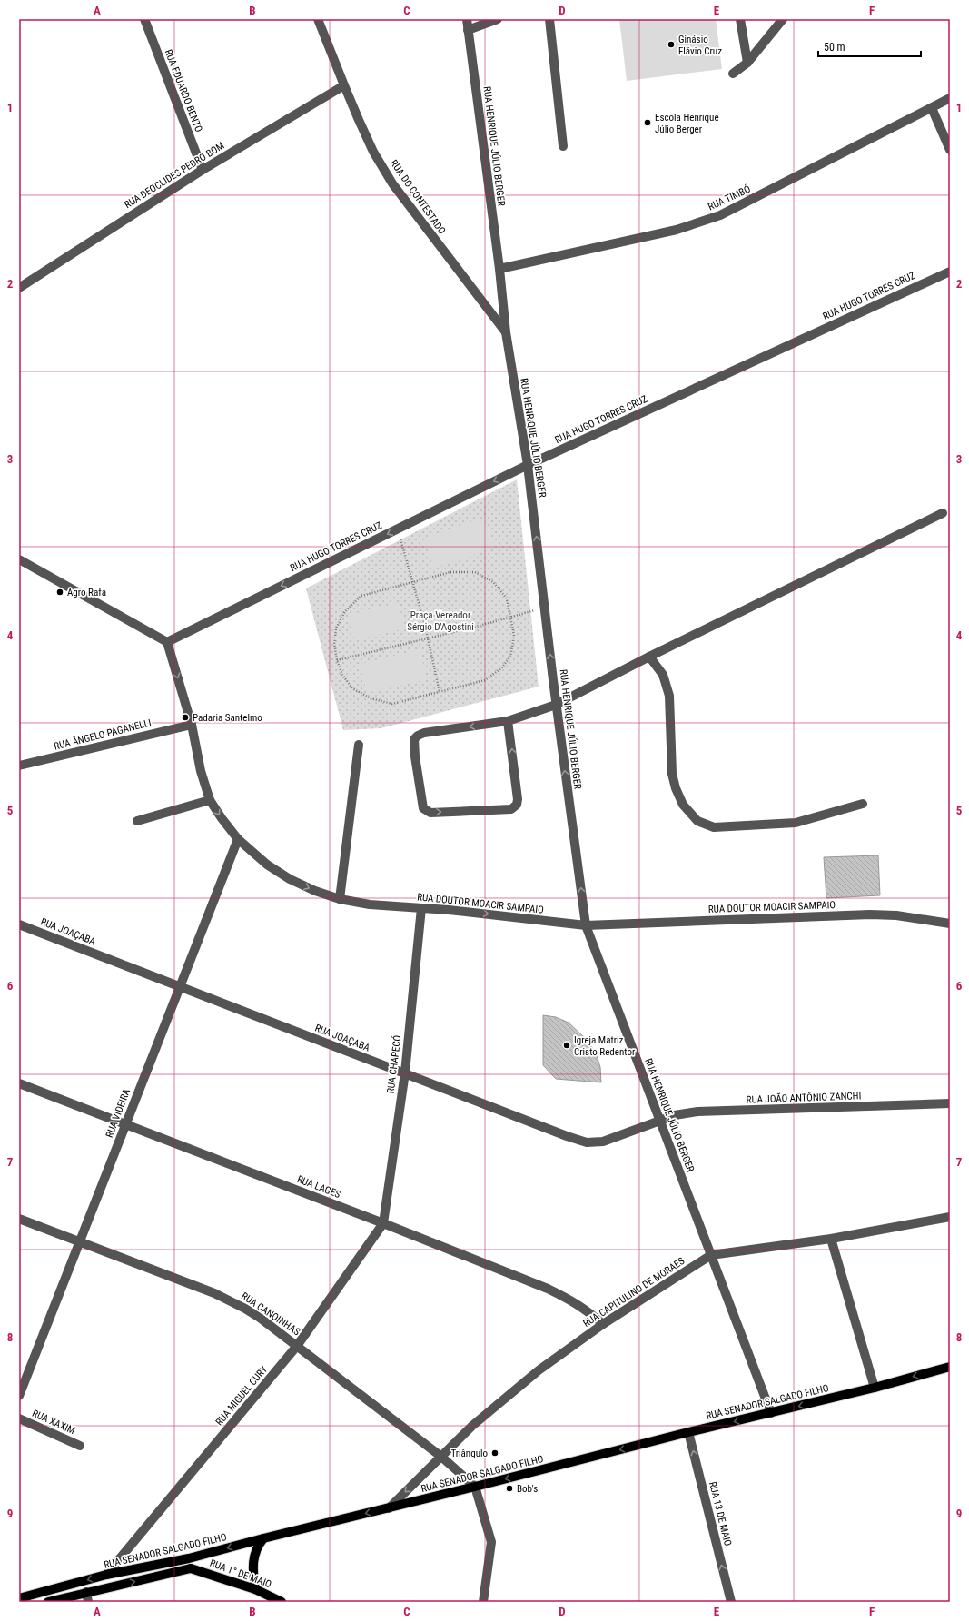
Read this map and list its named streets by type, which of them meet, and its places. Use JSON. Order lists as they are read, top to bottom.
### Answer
{
  "streets": {
    "main road": ["RUA SENADOR SALGADO FILHO", "RUA 1° DE MAIO"],
    "street": [
      "RUA EDUARDO BENTO",
      "RUA HENRIQUE JÚLIO BERGER",
      "RUA DEOCLIDES PEDRO BOM",
      "RUA DO CONTESTADO",
      "RUA TIMBÓ",
      "RUA HUGO TORRES CRUZ",
      "RUA ÂNGELO PAGANELLI",
      "RUA DOUTOR MOACIR SAMPAIO",
      "RUA JOAÇABA",
      "RUA CHAPECÓ",
      "RUA JOÃO ANTÔNIO ZANCHI",
      "RUA VIDEIRA",
      "RUA LAGES",
      "RUA CAPITULINO DE MORAES",
      "RUA CANOINHAS",
      "RUA MIGUEL CURY",
      "RUA XAXIM",
      "RUA 13 DE MAIO"
    ]
  },
  "crossings": [
    ["RUA EDUARDO BENTO", "RUA DEOCLIDES PEDRO BOM"],
    ["RUA HENRIQUE JÚLIO BERGER", "RUA DO CONTESTADO"],
    ["RUA HENRIQUE JÚLIO BERGER", "RUA TIMBÓ"],
    ["RUA HENRIQUE JÚLIO BERGER", "RUA HUGO TORRES CRUZ"],
    ["RUA HENRIQUE JÚLIO BERGER", "RUA DOUTOR MOACIR SAMPAIO"],
    ["RUA HENRIQUE JÚLIO BERGER", "RUA JOAÇABA"],
    ["RUA HENRIQUE JÚLIO BERGER", "RUA JOÃO ANTÔNIO ZANCHI"],
    ["RUA HENRIQUE JÚLIO BERGER", "RUA CAPITULINO DE MORAES"],
    ["RUA HENRIQUE JÚLIO BERGER", "RUA SENADOR SALGADO FILHO"],
    ["RUA DEOCLIDES PEDRO BOM", "RUA DO CONTESTADO"],
    ["RUA HUGO TORRES CRUZ", "RUA DOUTOR MOACIR SAMPAIO"],
    ["RUA ÂNGELO PAGANELLI", "RUA DOUTOR MOACIR SAMPAIO"],
    ["RUA DOUTOR MOACIR SAMPAIO", "RUA CHAPECÓ"],
    ["RUA DOUTOR MOACIR SAMPAIO", "RUA VIDEIRA"],
    ["RUA JOAÇABA", "RUA CHAPECÓ"],
    ["RUA JOAÇABA", "RUA JOÃO ANTÔNIO ZANCHI"],
    ["RUA JOAÇABA", "RUA VIDEIRA"],
    ["RUA CHAPECÓ", "RUA LAGES"],
    ["RUA CHAPECÓ", "RUA MIGUEL CURY"],
    ["RUA VIDEIRA", "RUA LAGES"],
    ["RUA VIDEIRA", "RUA CANOINHAS"],
    ["RUA LAGES", "RUA CAPITULINO DE MORAES"],
    ["RUA LAGES", "RUA MIGUEL CURY"],
    ["RUA CAPITULINO DE MORAES", "RUA CANOINHAS"],
    ["RUA CAPITULINO DE MORAES", "RUA SENADOR SALGADO FILHO"],
    ["RUA CANOINHAS", "RUA MIGUEL CURY"],
    ["RUA CANOINHAS", "RUA SENADOR SALGADO FILHO"],
    ["RUA MIGUEL CURY", "RUA SENADOR SALGADO FILHO"],
    ["RUA SENADOR SALGADO FILHO", "RUA 13 DE MAIO"]
  ],
  "one_way": [
    "RUA HUGO TORRES CRUZ",
    "RUA DOUTOR MOACIR SAMPAIO",
    "RUA SENADOR SALGADO FILHO",
    "RUA 13 DE MAIO"
  ],
  "parks": ["Praça Vereador Sérgio D'Agostini"],
  "places": [
    "Ginásio Flávio Cruz",
    "Escola Henrique Júlio Berger",
    "Agro Rafa",
    "Padaria Santelmo",
    "Igreja Matriz Cristo Redentor",
    "Triângulo",
    "Bob's"
  ],
  "scale_bar": "50 m",
  "grid": {
    "columns": [
      "A",
      "B",
      "C",
      "D",
      "E",
      "F"
    ],
    "rows": [
      "1",
      "2",
      "3",
      "4",
      "5",
      "6",
      "7",
      "8",
      "9"
    ]
  }
}
